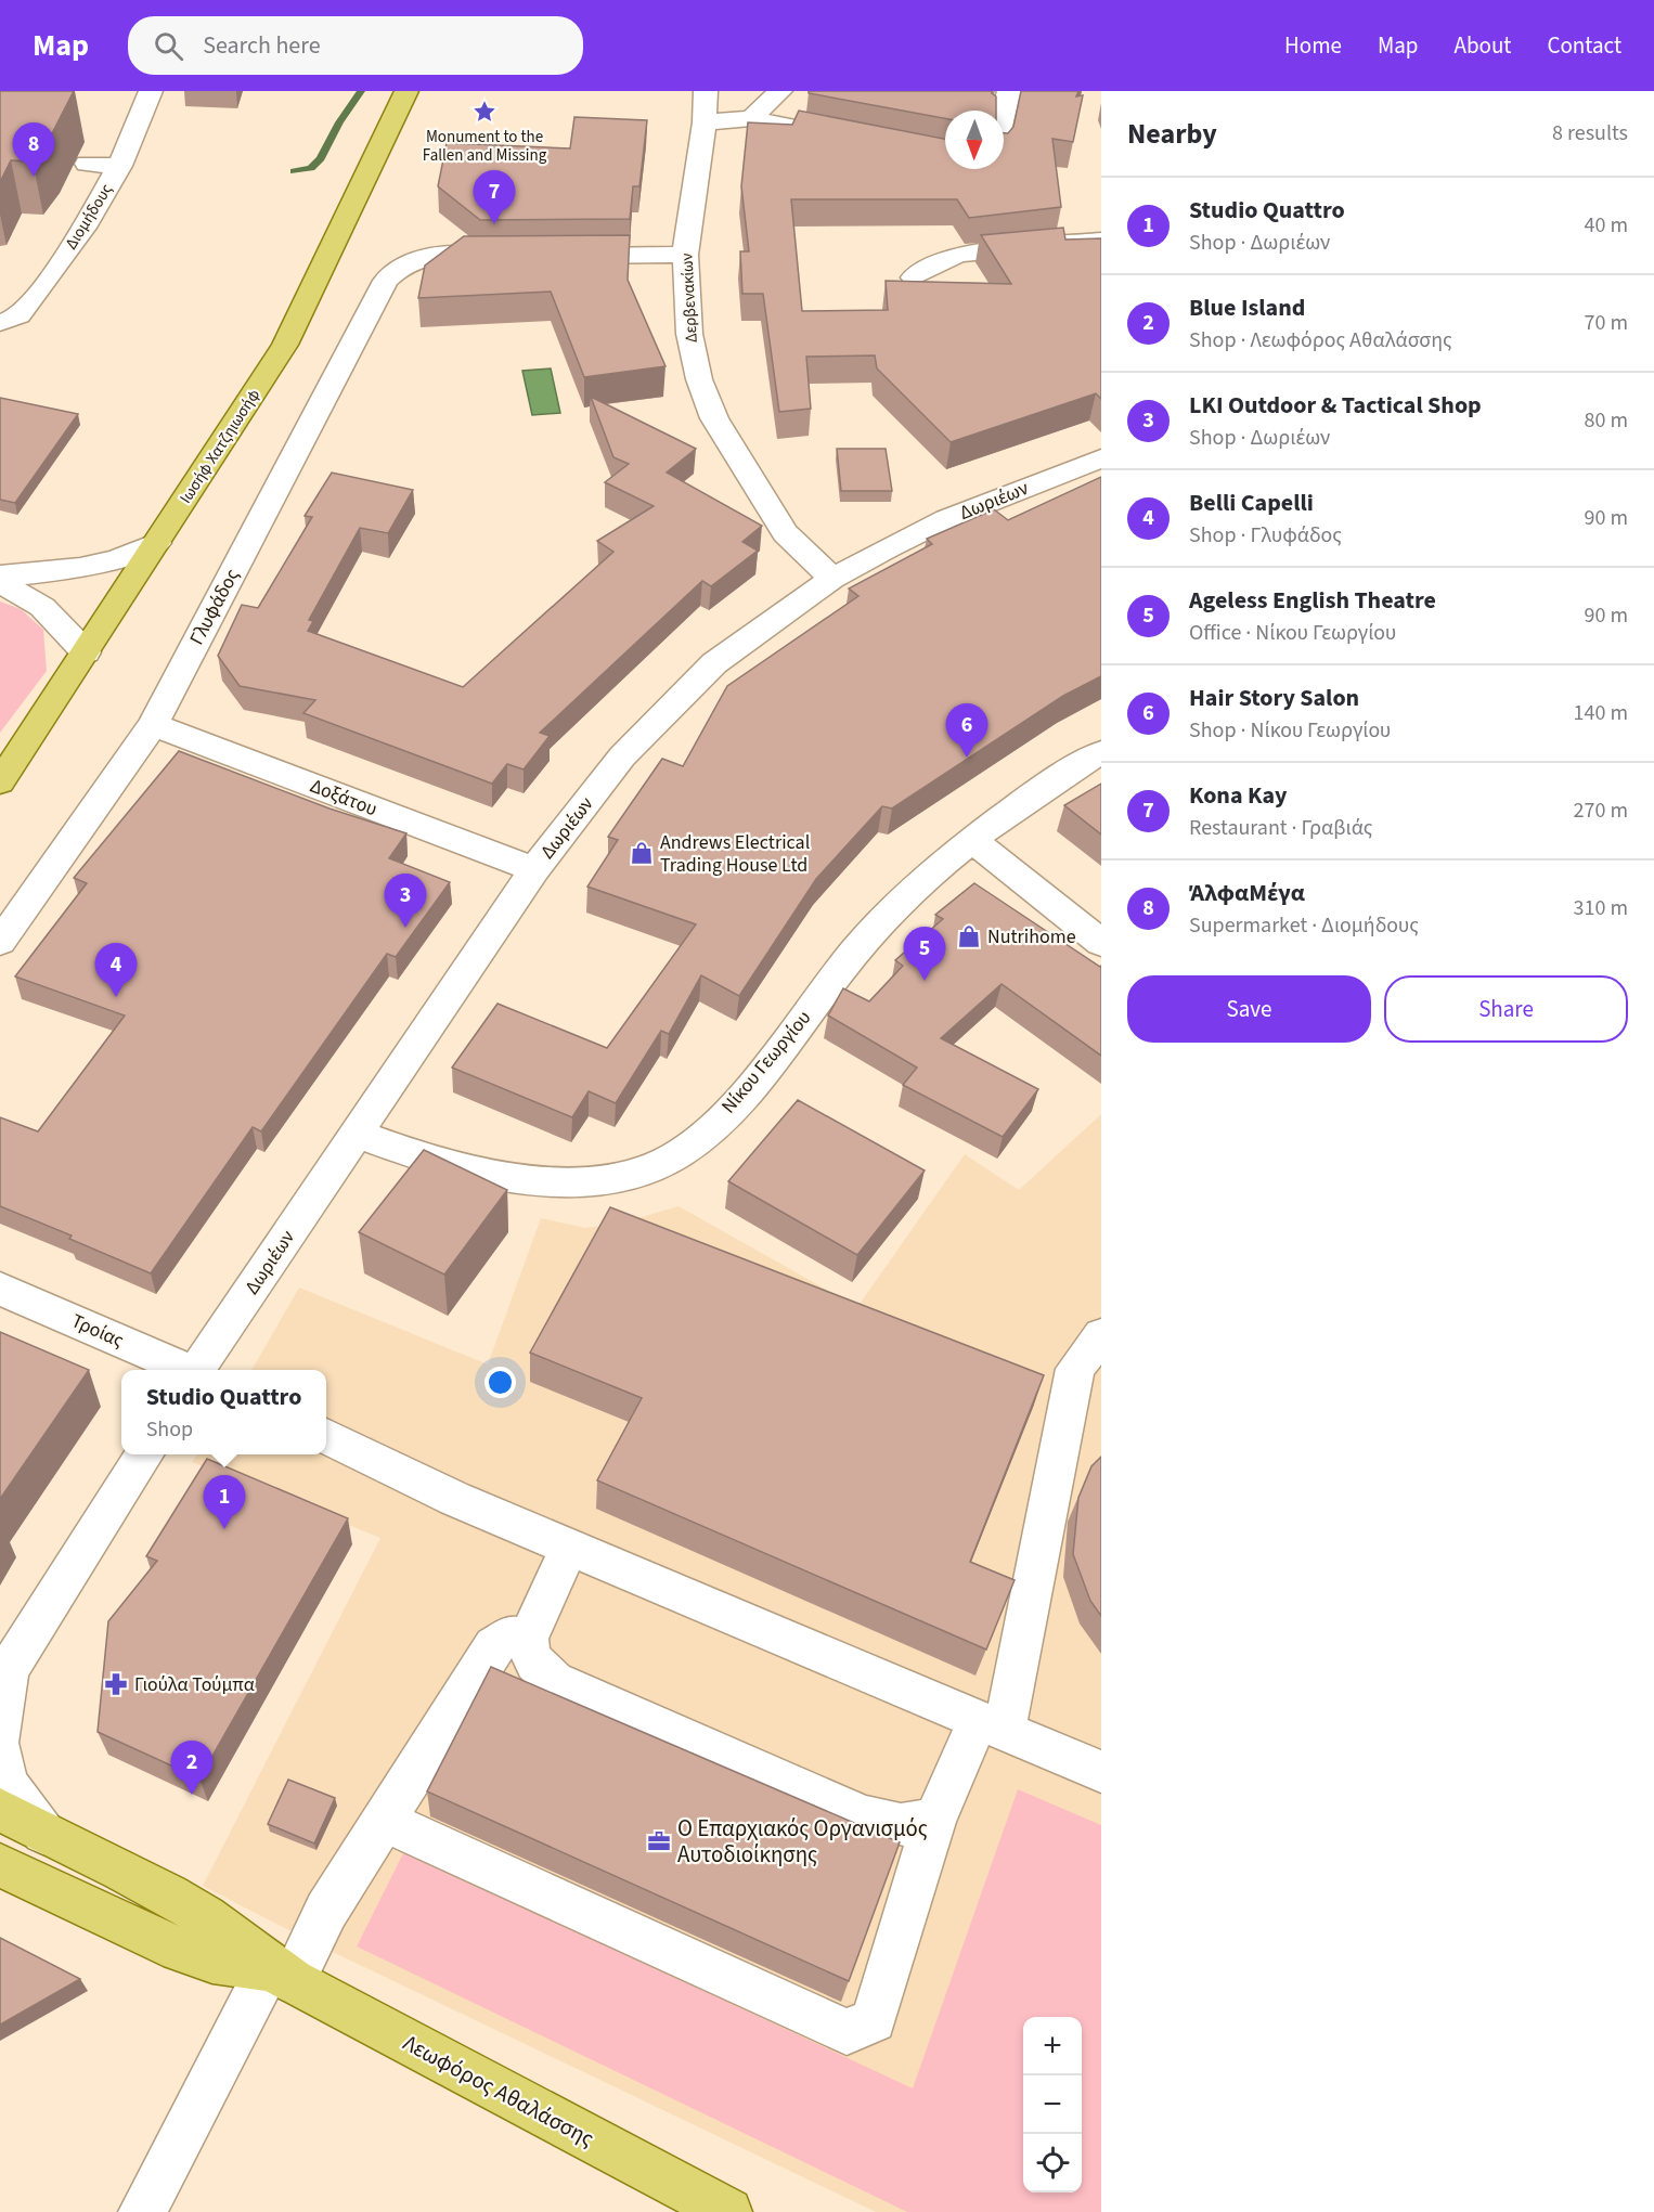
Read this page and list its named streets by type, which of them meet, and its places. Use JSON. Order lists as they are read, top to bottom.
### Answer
{
  "streets": {
    "main road": ["Ιωσήφ Χατζηιωσήφ", "Λεωφόρος Αθαλάσσης"],
    "street": [
      "Διομήδους",
      "Δερβενακίων",
      "Δωριέων",
      "Γλυφάδος",
      "Δοξάτου",
      "Νίκου Γεωργίου",
      "Τροίας"
    ]
  },
  "crossings": [
    ["Δερβενακίων", "Δωριέων"],
    ["Δωριέων", "Δοξάτου"],
    ["Δωριέων", "Νίκου Γεωργίου"],
    ["Γλυφάδος", "Δοξάτου"]
  ],
  "places": {
    "place": ["Monument to the Fallen and Missing"],
    "shop": ["Andrews Electrical Trading House Ltd", "Nutrihome"],
    "pharmacy": ["Γιούλα Τούμπα"],
    "office": ["Ο Επαρχιακός Οργανισμός Αυτοδιοίκησης"]
  },
  "north": "bottom",
  "page": {
    "header": "Map",
    "search": "Search here",
    "nav": [
      "Home",
      "Map",
      "About",
      "Contact"
    ],
    "heading": ["Nearby", "8 results"],
    "pins": [
      "8",
      "7",
      "6",
      "3",
      "5",
      "4",
      "1",
      "2"
    ],
    "list": [
      {
        "mark": "1",
        "name": "Studio Quattro",
        "note": "Shop · Δωριέων",
        "value": "40 m"
      },
      {
        "mark": "2",
        "name": "Blue Island",
        "note": "Shop · Λεωφόρος Αθαλάσσης",
        "value": "70 m"
      },
      {
        "mark": "3",
        "name": "LKI Outdoor & Tactical Shop",
        "note": "Shop · Δωριέων",
        "value": "80 m"
      },
      {
        "mark": "4",
        "name": "Belli Capelli",
        "note": "Shop · Γλυφάδος",
        "value": "90 m"
      },
      {
        "mark": "5",
        "name": "Ageless English Theatre",
        "note": "Office · Νίκου Γεωργίου",
        "value": "90 m"
      },
      {
        "mark": "6",
        "name": "Hair Story Salon",
        "note": "Shop · Νίκου Γεωργίου",
        "value": "140 m"
      },
      {
        "mark": "7",
        "name": "Kona Kay",
        "note": "Restaurant · Γραβιάς",
        "value": "270 m"
      },
      {
        "mark": "8",
        "name": "ΆλφαΜέγα",
        "note": "Supermarket · Διομήδους",
        "value": "310 m"
      }
    ],
    "buttons": ["Save", "Share"],
    "popup": ["Studio Quattro", "Shop"],
    "map_buttons": ["+", "−"]
  }
}
